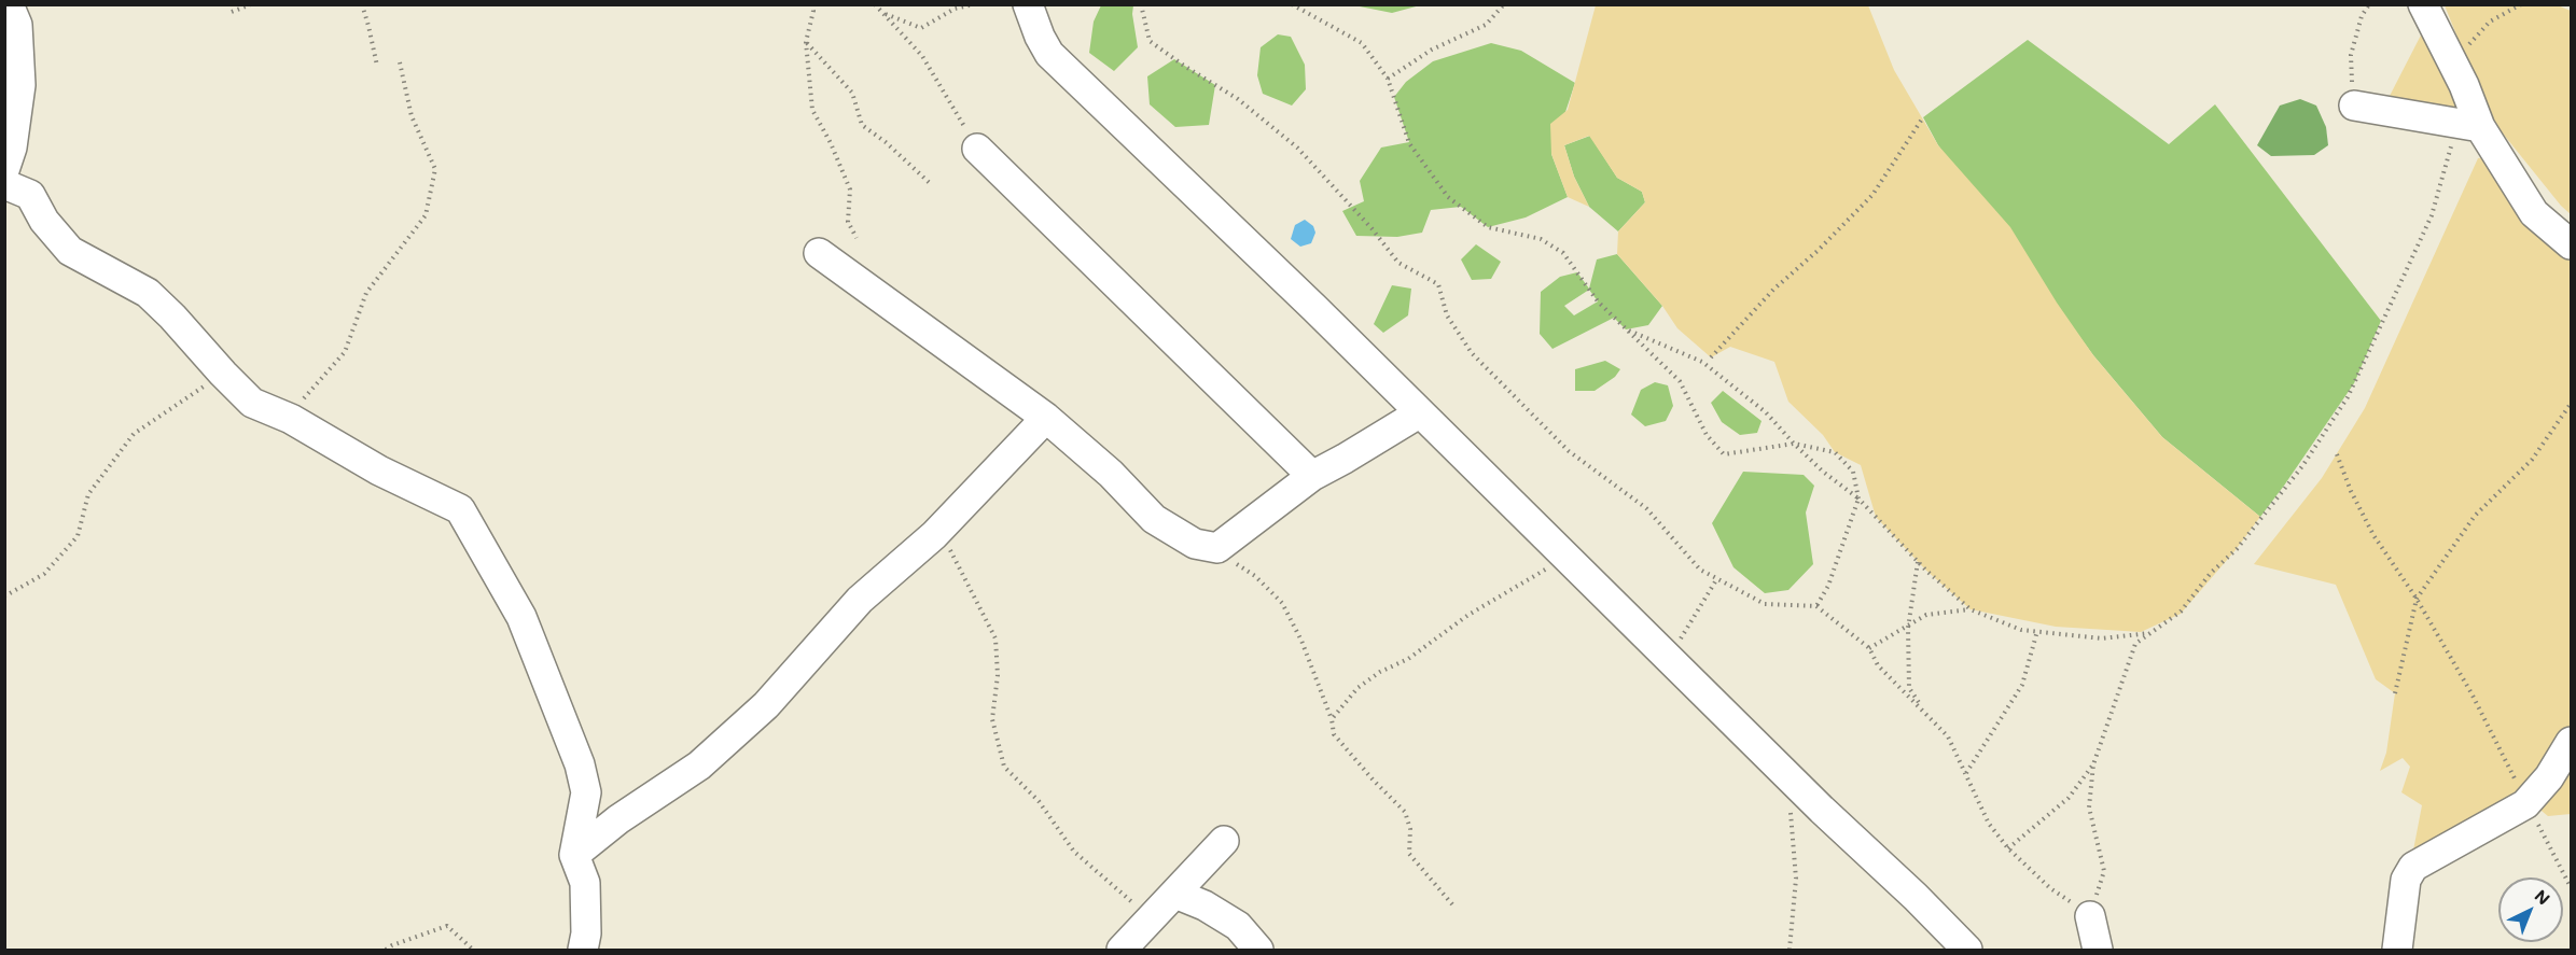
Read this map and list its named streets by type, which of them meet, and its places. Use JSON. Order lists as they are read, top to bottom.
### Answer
{
  "north": "top right"
}
